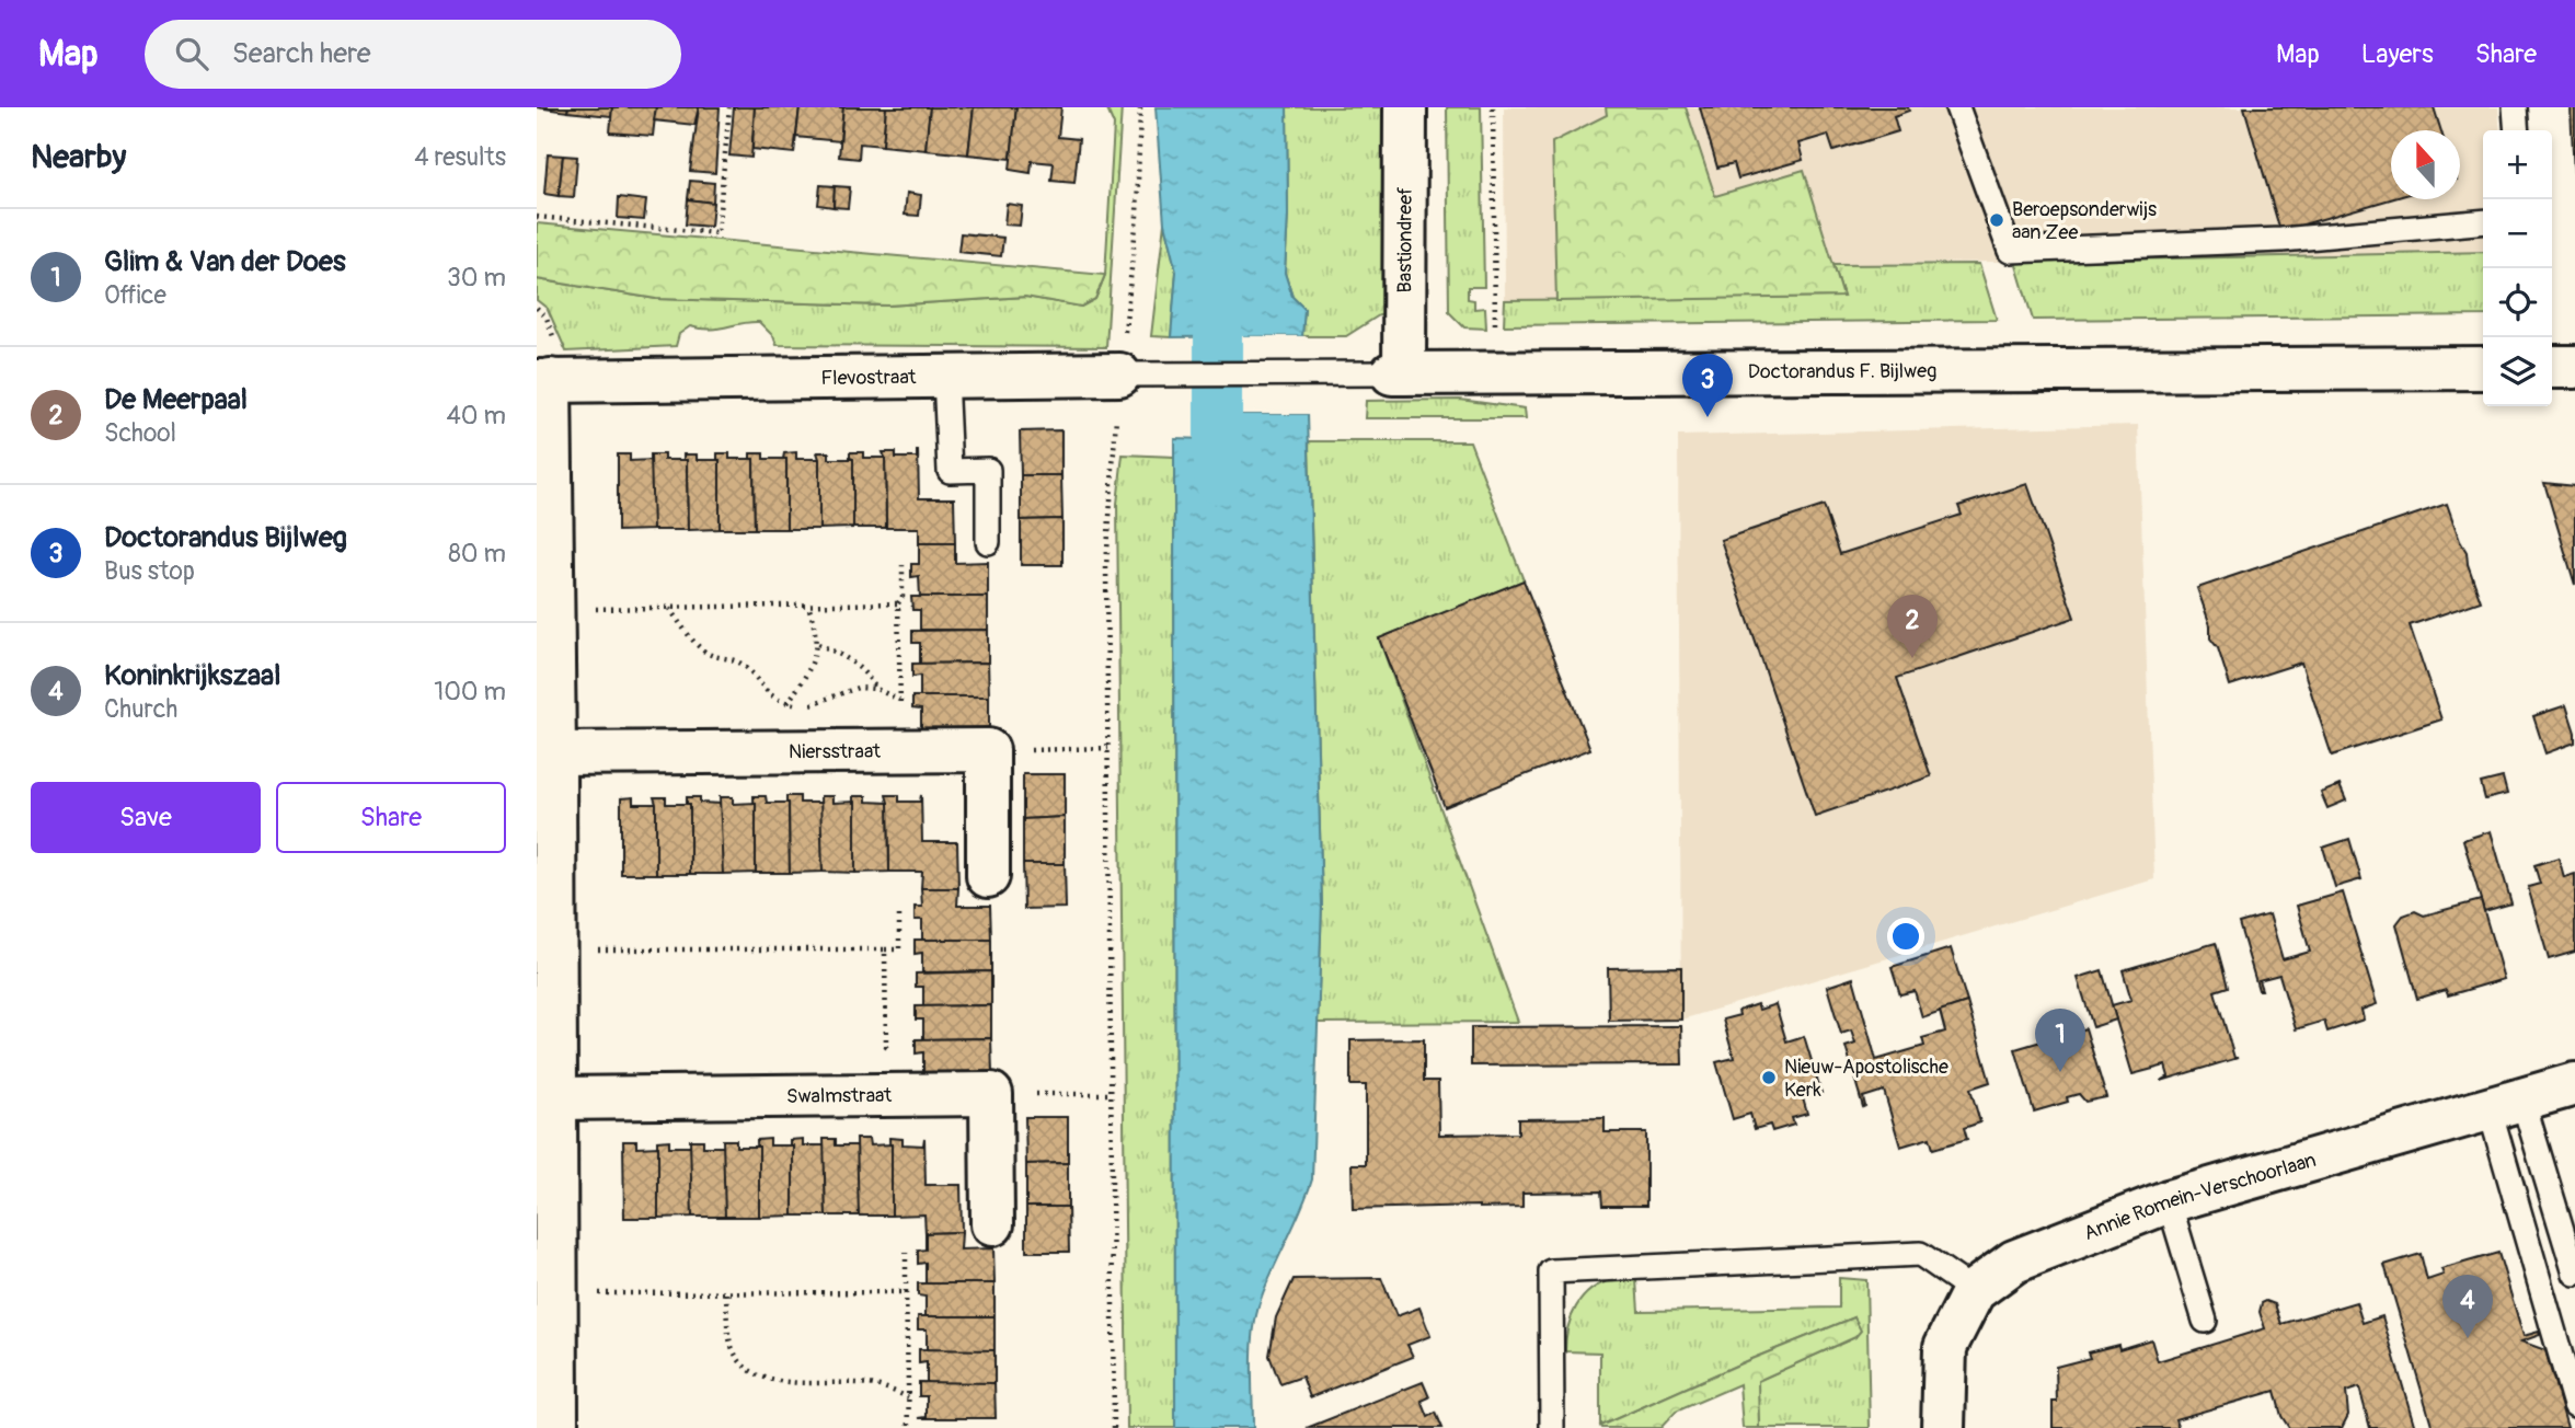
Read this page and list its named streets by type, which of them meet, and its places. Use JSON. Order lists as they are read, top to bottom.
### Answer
{
  "streets": {
    "street": [
      "Bastiondreef",
      "Doctorandus F. Bijlweg",
      "Flevostraat",
      "Niersstraat",
      "Swalmstraat",
      "Annie Romein-Verschoorlaan"
    ]
  },
  "crossings": [
    ["Bastiondreef", "Doctorandus F. Bijlweg"],
    ["Doctorandus F. Bijlweg", "Flevostraat"]
  ],
  "places": ["Beroepsonderwijs aan Zee", "Nieuw-Apostolische Kerk"],
  "north": "top",
  "page": {
    "header": "Map",
    "search": "Search here",
    "nav": ["Map", "Layers", "Share"],
    "heading": ["Nearby", "4 results"],
    "map_buttons": ["+", "−"],
    "list": [
      {
        "mark": "1",
        "name": "Glim & Van der Does",
        "note": "Office",
        "value": "30 m"
      },
      {
        "mark": "2",
        "name": "De Meerpaal",
        "note": "School",
        "value": "40 m"
      },
      {
        "mark": "3",
        "name": "Doctorandus Bijlweg",
        "note": "Bus stop",
        "value": "80 m"
      },
      {
        "mark": "4",
        "name": "Koninkrijkszaal",
        "note": "Church",
        "value": "100 m"
      }
    ],
    "pins": [
      "3",
      "2",
      "1",
      "4"
    ],
    "buttons": ["Save", "Share"]
  }
}
